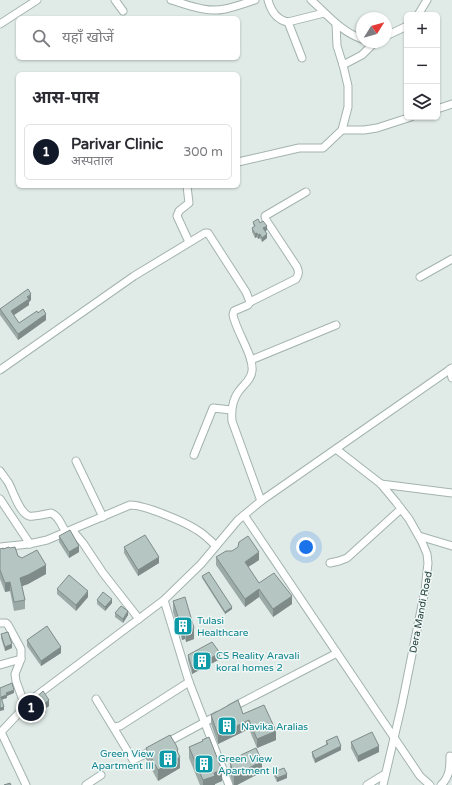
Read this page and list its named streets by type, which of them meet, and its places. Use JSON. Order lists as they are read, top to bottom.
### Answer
{
  "streets": {
    "street": ["Dera Mandi Road"]
  },
  "places": {
    "building": [
      "Tulasi Healthcare",
      "CS Reality Aravali koral homes 2",
      "Navika Aralias",
      "Green View Apartment III",
      "Green View Apartment II"
    ]
  },
  "north": "top right",
  "page": {
    "map_buttons": ["+", "−"],
    "search": "यहाँ खोजें",
    "heading": "आस-पास",
    "list": [
      {
        "mark": "1",
        "name": "Parivar Clinic",
        "note": "अस्पताल",
        "value": "300 m"
      }
    ],
    "pins": "1"
  }
}
